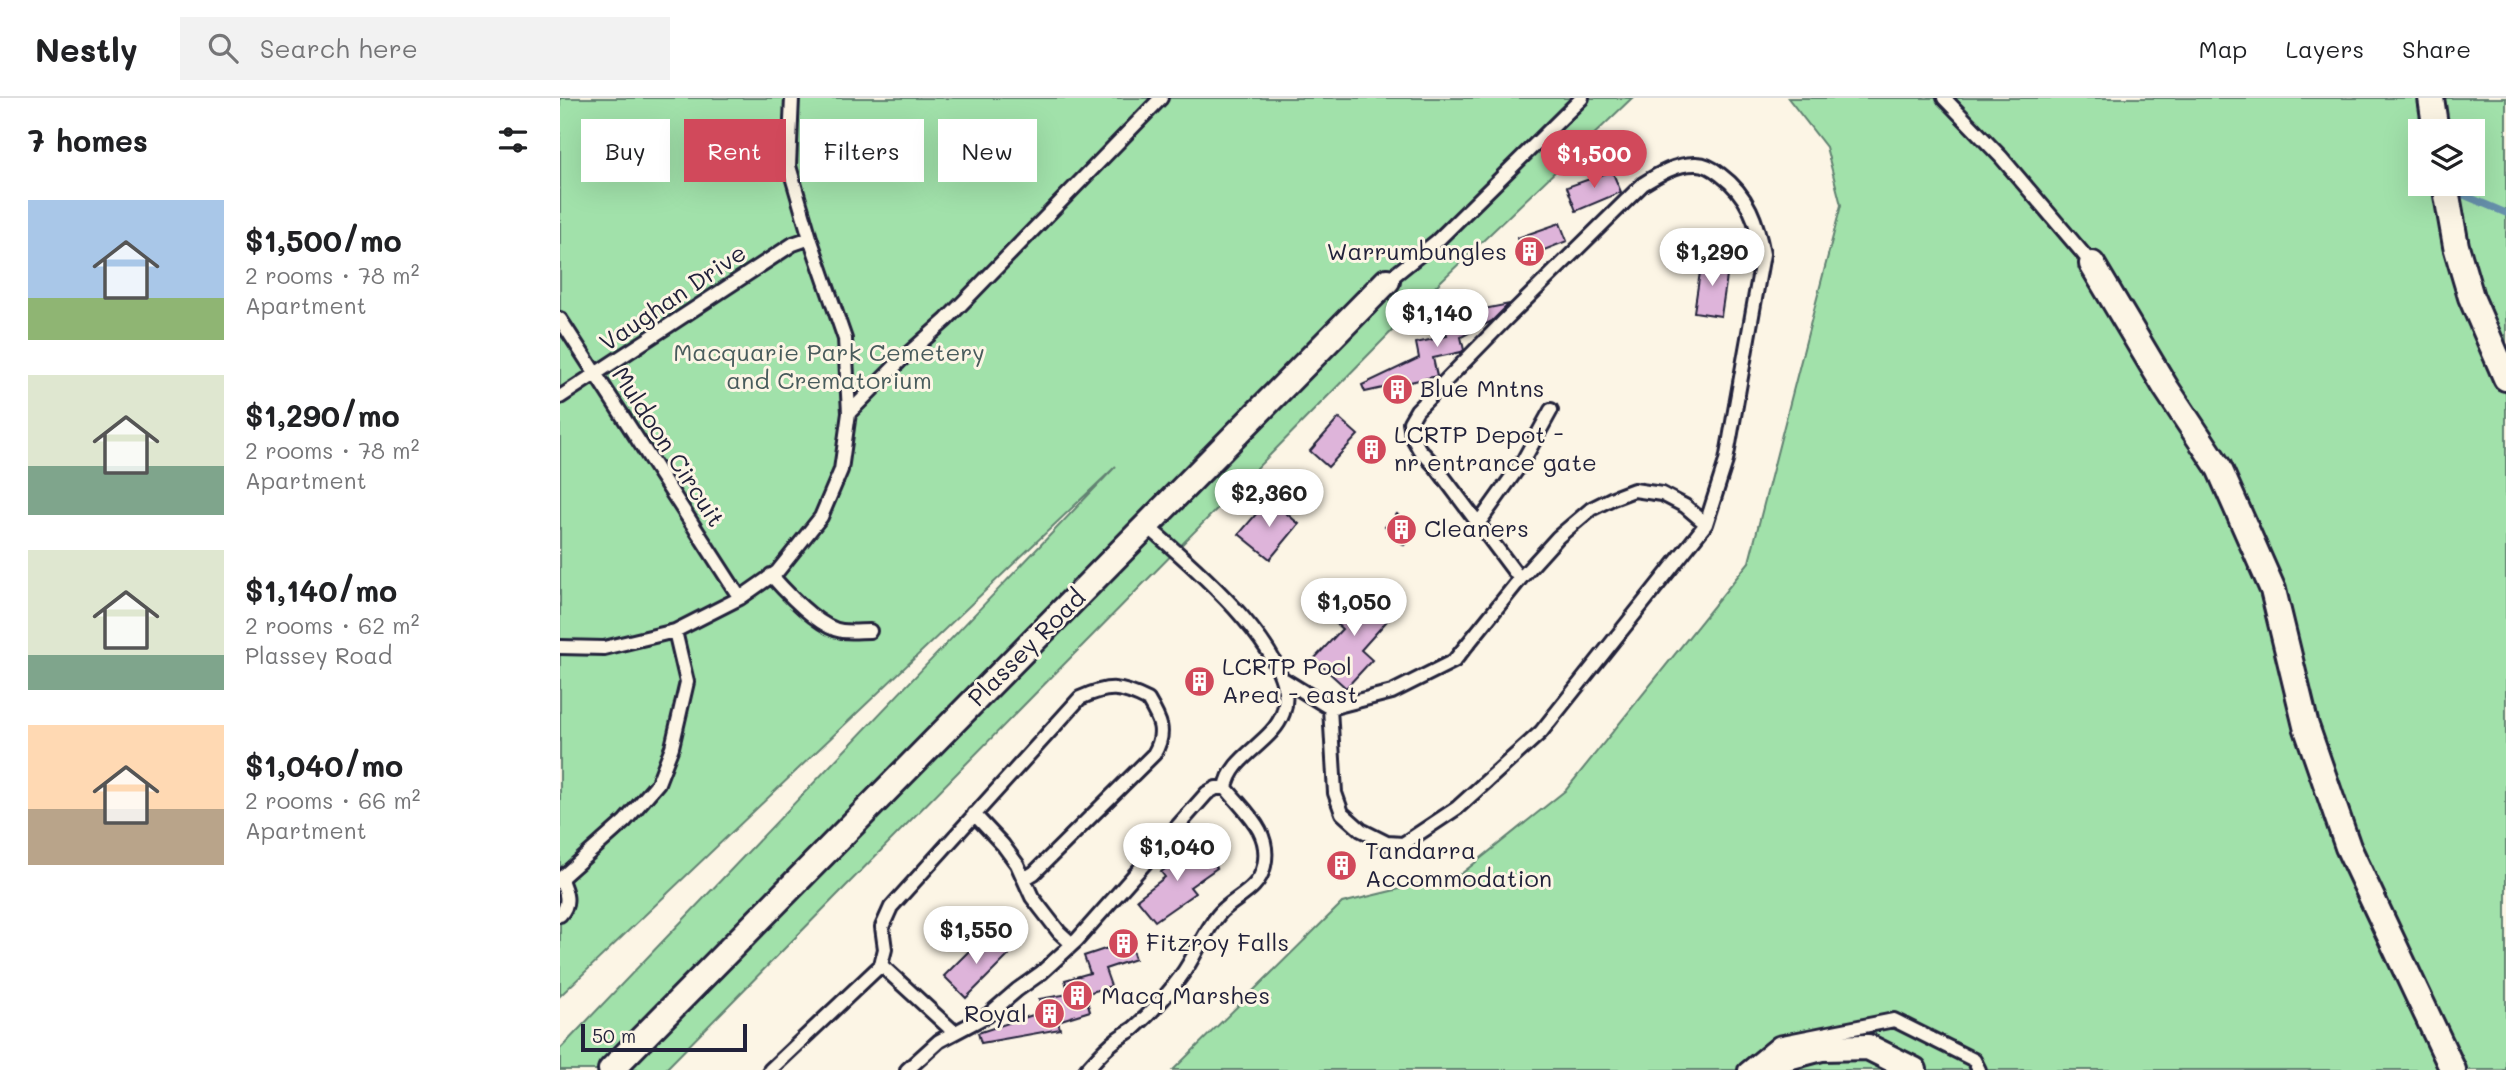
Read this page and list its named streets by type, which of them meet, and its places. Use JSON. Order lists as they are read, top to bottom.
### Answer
{
  "streets": {
    "street": ["Plassey Road"],
    "lane": ["Vaughan Drive", "Muldoon Circuit"]
  },
  "crossings": [
    ["Vaughan Drive", "Muldoon Circuit"]
  ],
  "parks": ["Macquarie Park Cemetery and Crematorium"],
  "places": {
    "building": [
      "Warrumbungles",
      "Blue Mntns",
      "LCRTP Depot - nr entrance gate",
      "Cleaners",
      "LCRTP Pool Area - east",
      "Tandarra Accommodation",
      "Fitzroy Falls",
      "Macq Marshes",
      "Royal"
    ]
  },
  "scale_bar": "50 m",
  "page": {
    "header": "Nestly",
    "search": "Search here",
    "nav": ["Map", "Layers", "Share"],
    "heading": "7 homes",
    "chip": [
      "Buy",
      "Rent",
      "Filters",
      "New"
    ],
    "price": [
      "$1,500",
      "$1,290",
      "$1,140",
      "$2,360",
      "$1,050",
      "$1,040",
      "$1,550"
    ],
    "list": [
      {
        "name": "$1,500/mo",
        "note": "2 rooms · 78 m² · Apartment"
      },
      {
        "name": "$1,290/mo",
        "note": "2 rooms · 78 m² · Apartment"
      },
      {
        "name": "$1,140/mo",
        "note": "2 rooms · 62 m² · Plassey Road"
      },
      {
        "name": "$1,040/mo",
        "note": "2 rooms · 66 m² · Apartment"
      }
    ],
    "scale": "50 m"
  }
}
